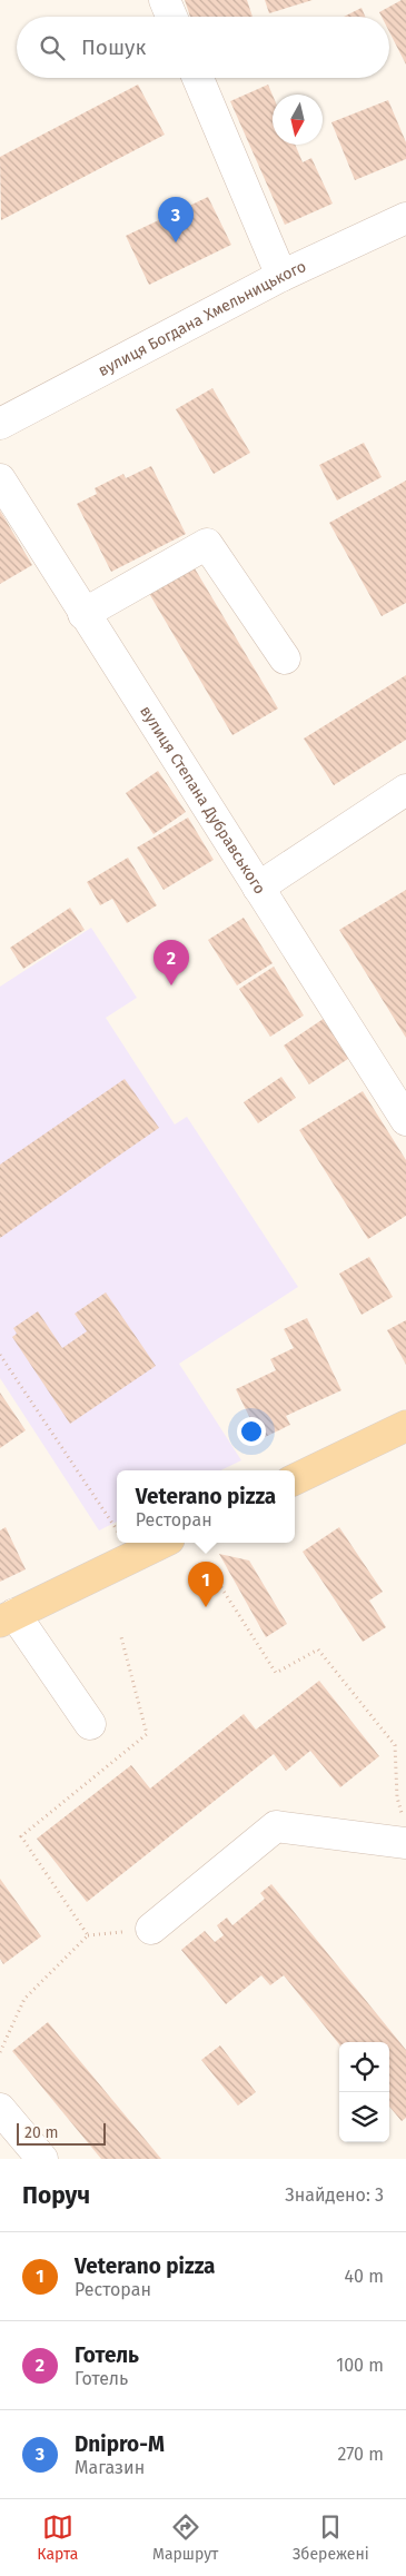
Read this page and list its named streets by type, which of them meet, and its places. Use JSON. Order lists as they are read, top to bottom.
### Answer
{
  "streets": {
    "street": ["вулиця Богдана Хмельницького", "вулиця Степана Дубравського"]
  },
  "scale_bar": "20 m",
  "north": "bottom",
  "page": {
    "search": "Пошук",
    "pins": ["3", "2", "1"],
    "popup": ["Veterano pizza", "Ресторан"],
    "scale": "20 m",
    "heading": ["Поруч", "Знайдено: 3"],
    "list": [
      {
        "mark": "1",
        "name": "Veterano pizza",
        "note": "Ресторан",
        "value": "40 m"
      },
      {
        "mark": "2",
        "name": "Готель",
        "note": "Готель",
        "value": "100 m"
      },
      {
        "mark": "3",
        "name": "Dnipro-M",
        "note": "Магазин",
        "value": "270 m"
      }
    ],
    "nav": ["Карта", "Маршрут", "Збережені"]
  }
}
